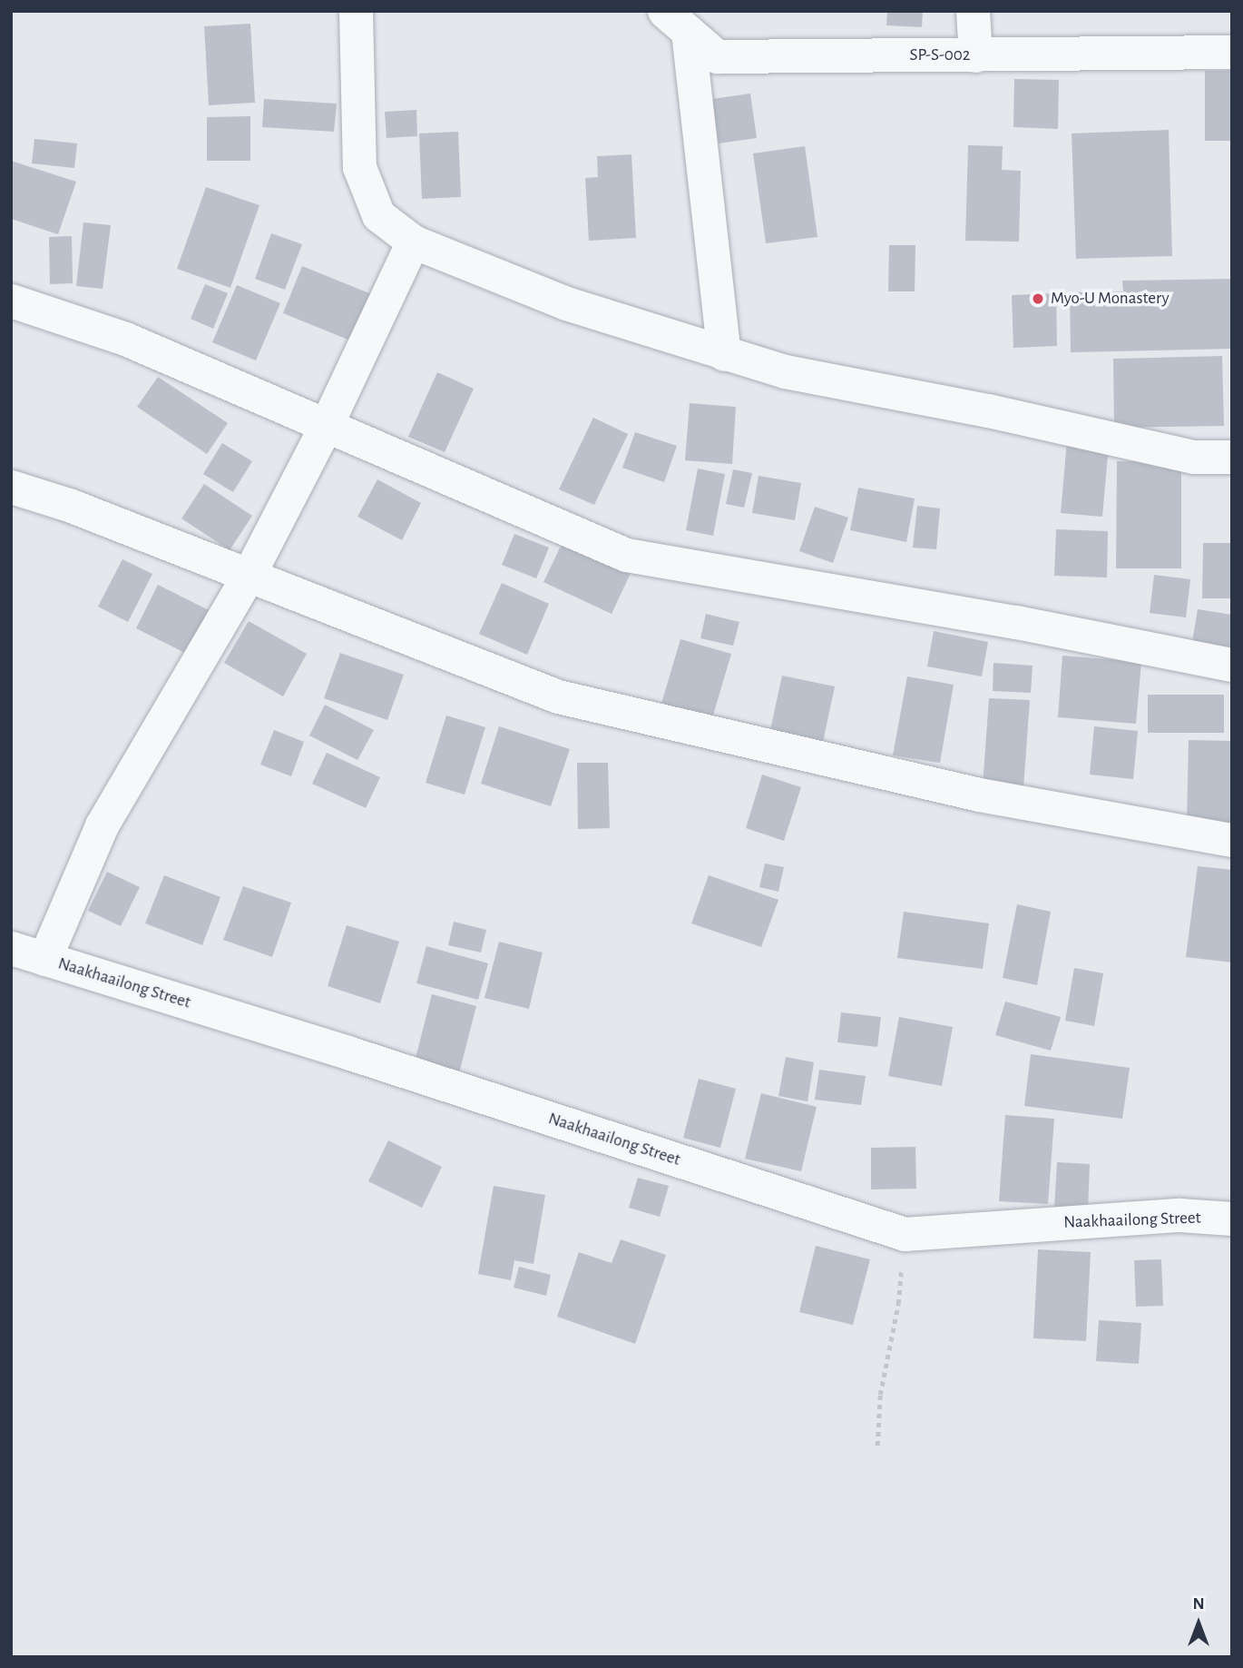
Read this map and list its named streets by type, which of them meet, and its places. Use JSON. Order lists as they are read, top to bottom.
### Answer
{
  "streets": {
    "street": ["SP-S-002", "Naakhaailong Street"]
  },
  "places": ["Myo-U Monastery"],
  "north": "top"
}
